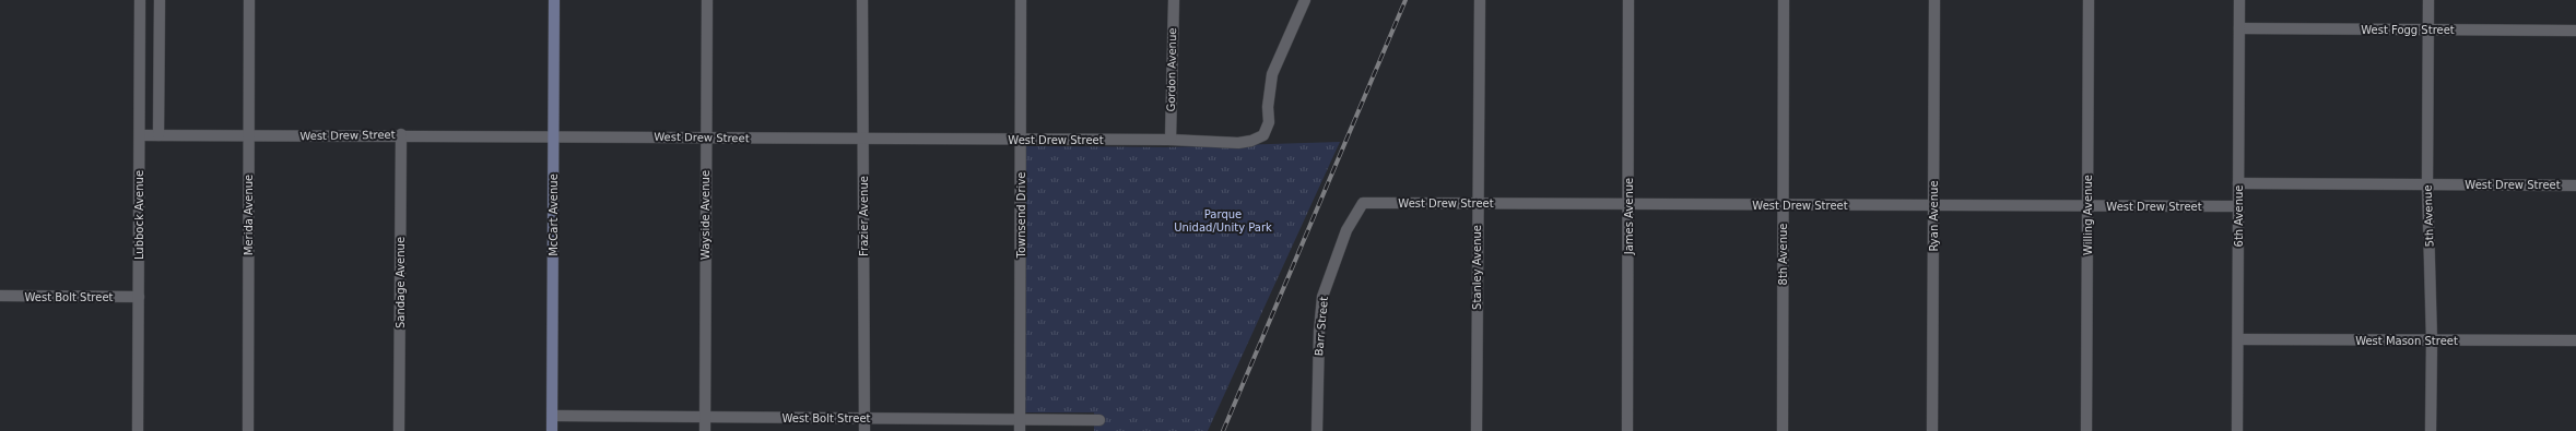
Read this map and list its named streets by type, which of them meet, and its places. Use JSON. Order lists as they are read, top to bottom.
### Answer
{
  "streets": {
    "main road": ["McCart Avenue"],
    "street": [
      "West Fogg Street",
      "Gordon Avenue",
      "West Drew Street",
      "Lubbock Avenue",
      "Merida Avenue",
      "Wayside Avenue",
      "Townsend Drive",
      "Willing Avenue",
      "Frazier Avenue",
      "James Avenue",
      "Ryan Avenue",
      "6th Avenue",
      "5th Avenue",
      "8th Avenue",
      "Stanley Avenue",
      "Sandage Avenue",
      "West Bolt Street",
      "Barr Street",
      "West Mason Street"
    ]
  },
  "crossings": [
    ["West Fogg Street", "6th Avenue"],
    ["West Fogg Street", "5th Avenue"],
    ["Gordon Avenue", "West Drew Street"],
    ["West Drew Street", "Lubbock Avenue"],
    ["West Drew Street", "Merida Avenue"],
    ["West Drew Street", "McCart Avenue"],
    ["West Drew Street", "Wayside Avenue"],
    ["West Drew Street", "Townsend Drive"],
    ["West Drew Street", "Willing Avenue"],
    ["West Drew Street", "Frazier Avenue"],
    ["West Drew Street", "James Avenue"],
    ["West Drew Street", "Ryan Avenue"],
    ["West Drew Street", "6th Avenue"],
    ["West Drew Street", "5th Avenue"],
    ["West Drew Street", "8th Avenue"],
    ["West Drew Street", "Stanley Avenue"],
    ["West Drew Street", "Sandage Avenue"],
    ["West Drew Street", "Barr Street"],
    ["Lubbock Avenue", "West Bolt Street"],
    ["McCart Avenue", "West Bolt Street"],
    ["Wayside Avenue", "West Bolt Street"],
    ["Townsend Drive", "West Bolt Street"],
    ["Frazier Avenue", "West Bolt Street"],
    ["6th Avenue", "West Mason Street"],
    ["5th Avenue", "West Mason Street"]
  ],
  "parks": ["Parque Unidad/Unity Park"]
}
